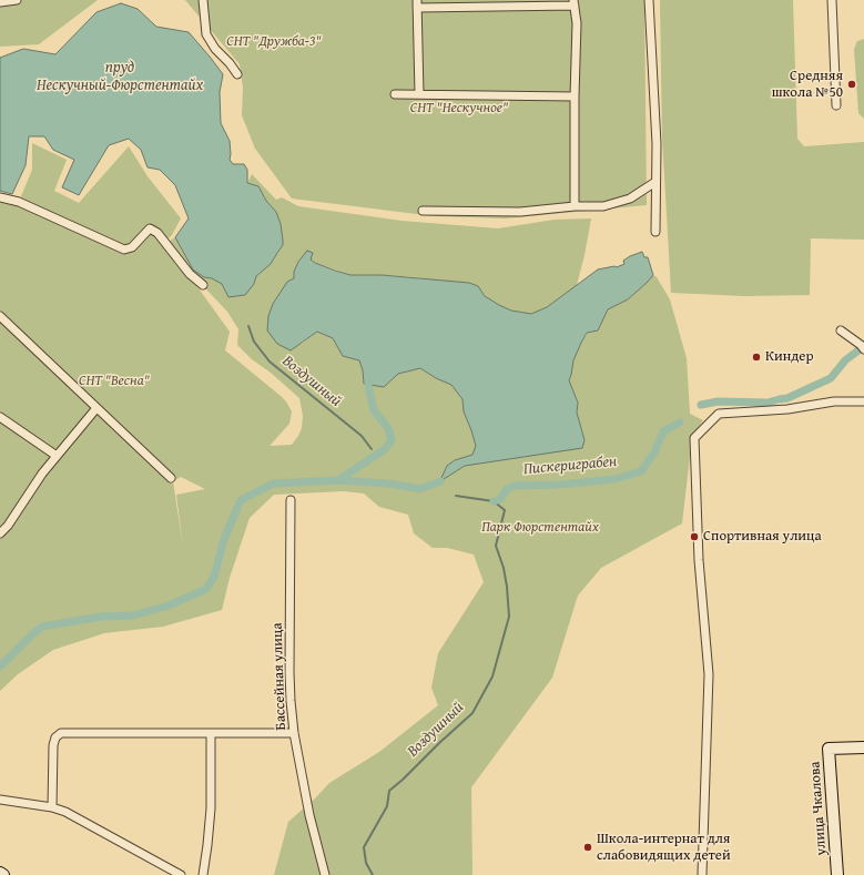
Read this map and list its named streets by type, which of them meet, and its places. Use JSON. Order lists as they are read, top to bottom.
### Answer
{
  "streets": {
    "street": ["Бассейная улица", "улица Чкалова"]
  },
  "water": ["пруд Нескучный-Фюрстентайх", "Воздушный", "Пискериграбен"],
  "parks": [
    "СНТ \"Дружба-3\"",
    "СНТ \"Нескучное\"",
    "СНТ \"Весна\"",
    "Парк Фюрстентайх"
  ],
  "places": [
    "Средняя школа №50",
    "Киндер",
    "Спортивная улица",
    "Школа-интернат для слабовидящих детей"
  ]
}
